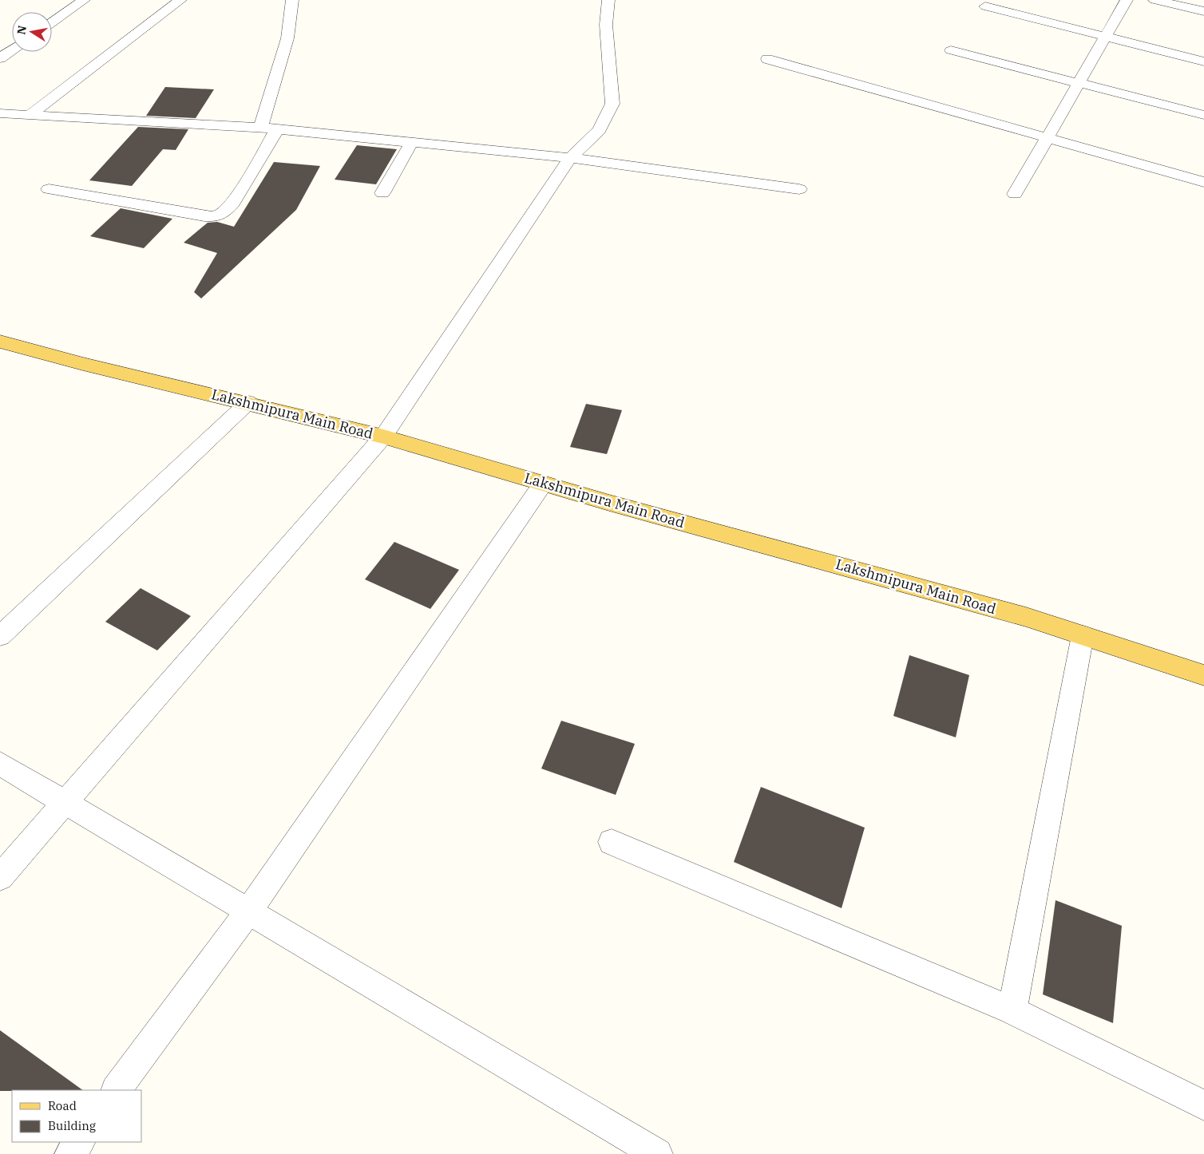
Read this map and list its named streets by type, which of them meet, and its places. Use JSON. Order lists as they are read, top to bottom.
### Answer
{
  "streets": {
    "main road": ["Lakshmipura Main Road"]
  },
  "legend": ["Road", "Building"],
  "north": "left"
}
